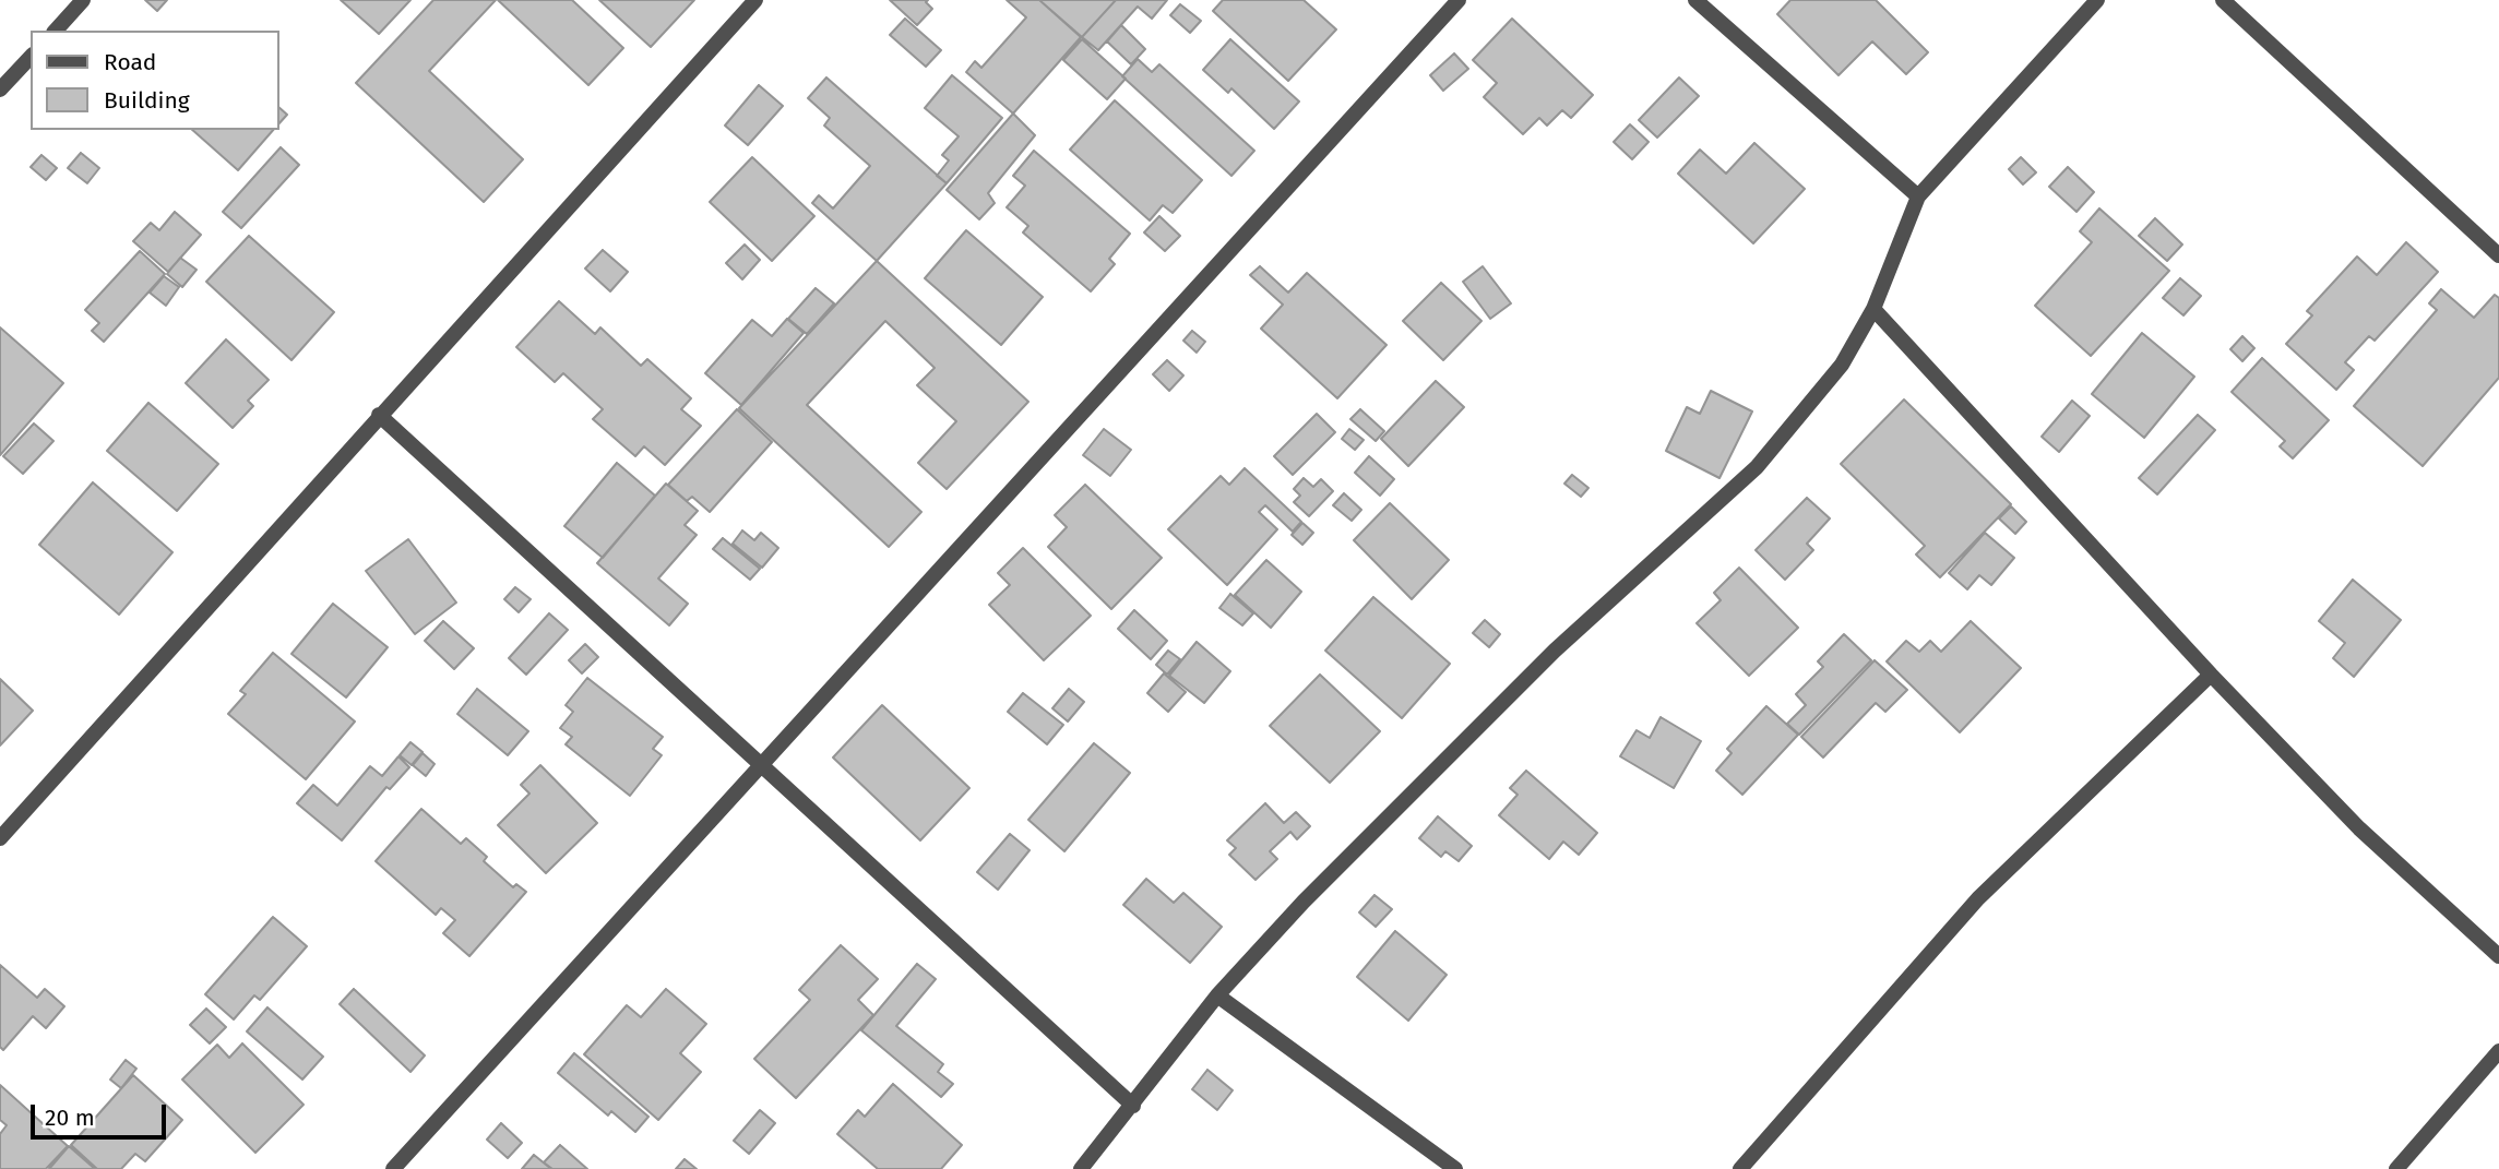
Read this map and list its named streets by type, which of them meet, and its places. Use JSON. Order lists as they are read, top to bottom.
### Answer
{
  "legend": ["Road", "Building"],
  "scale_bar": "20 m"
}
